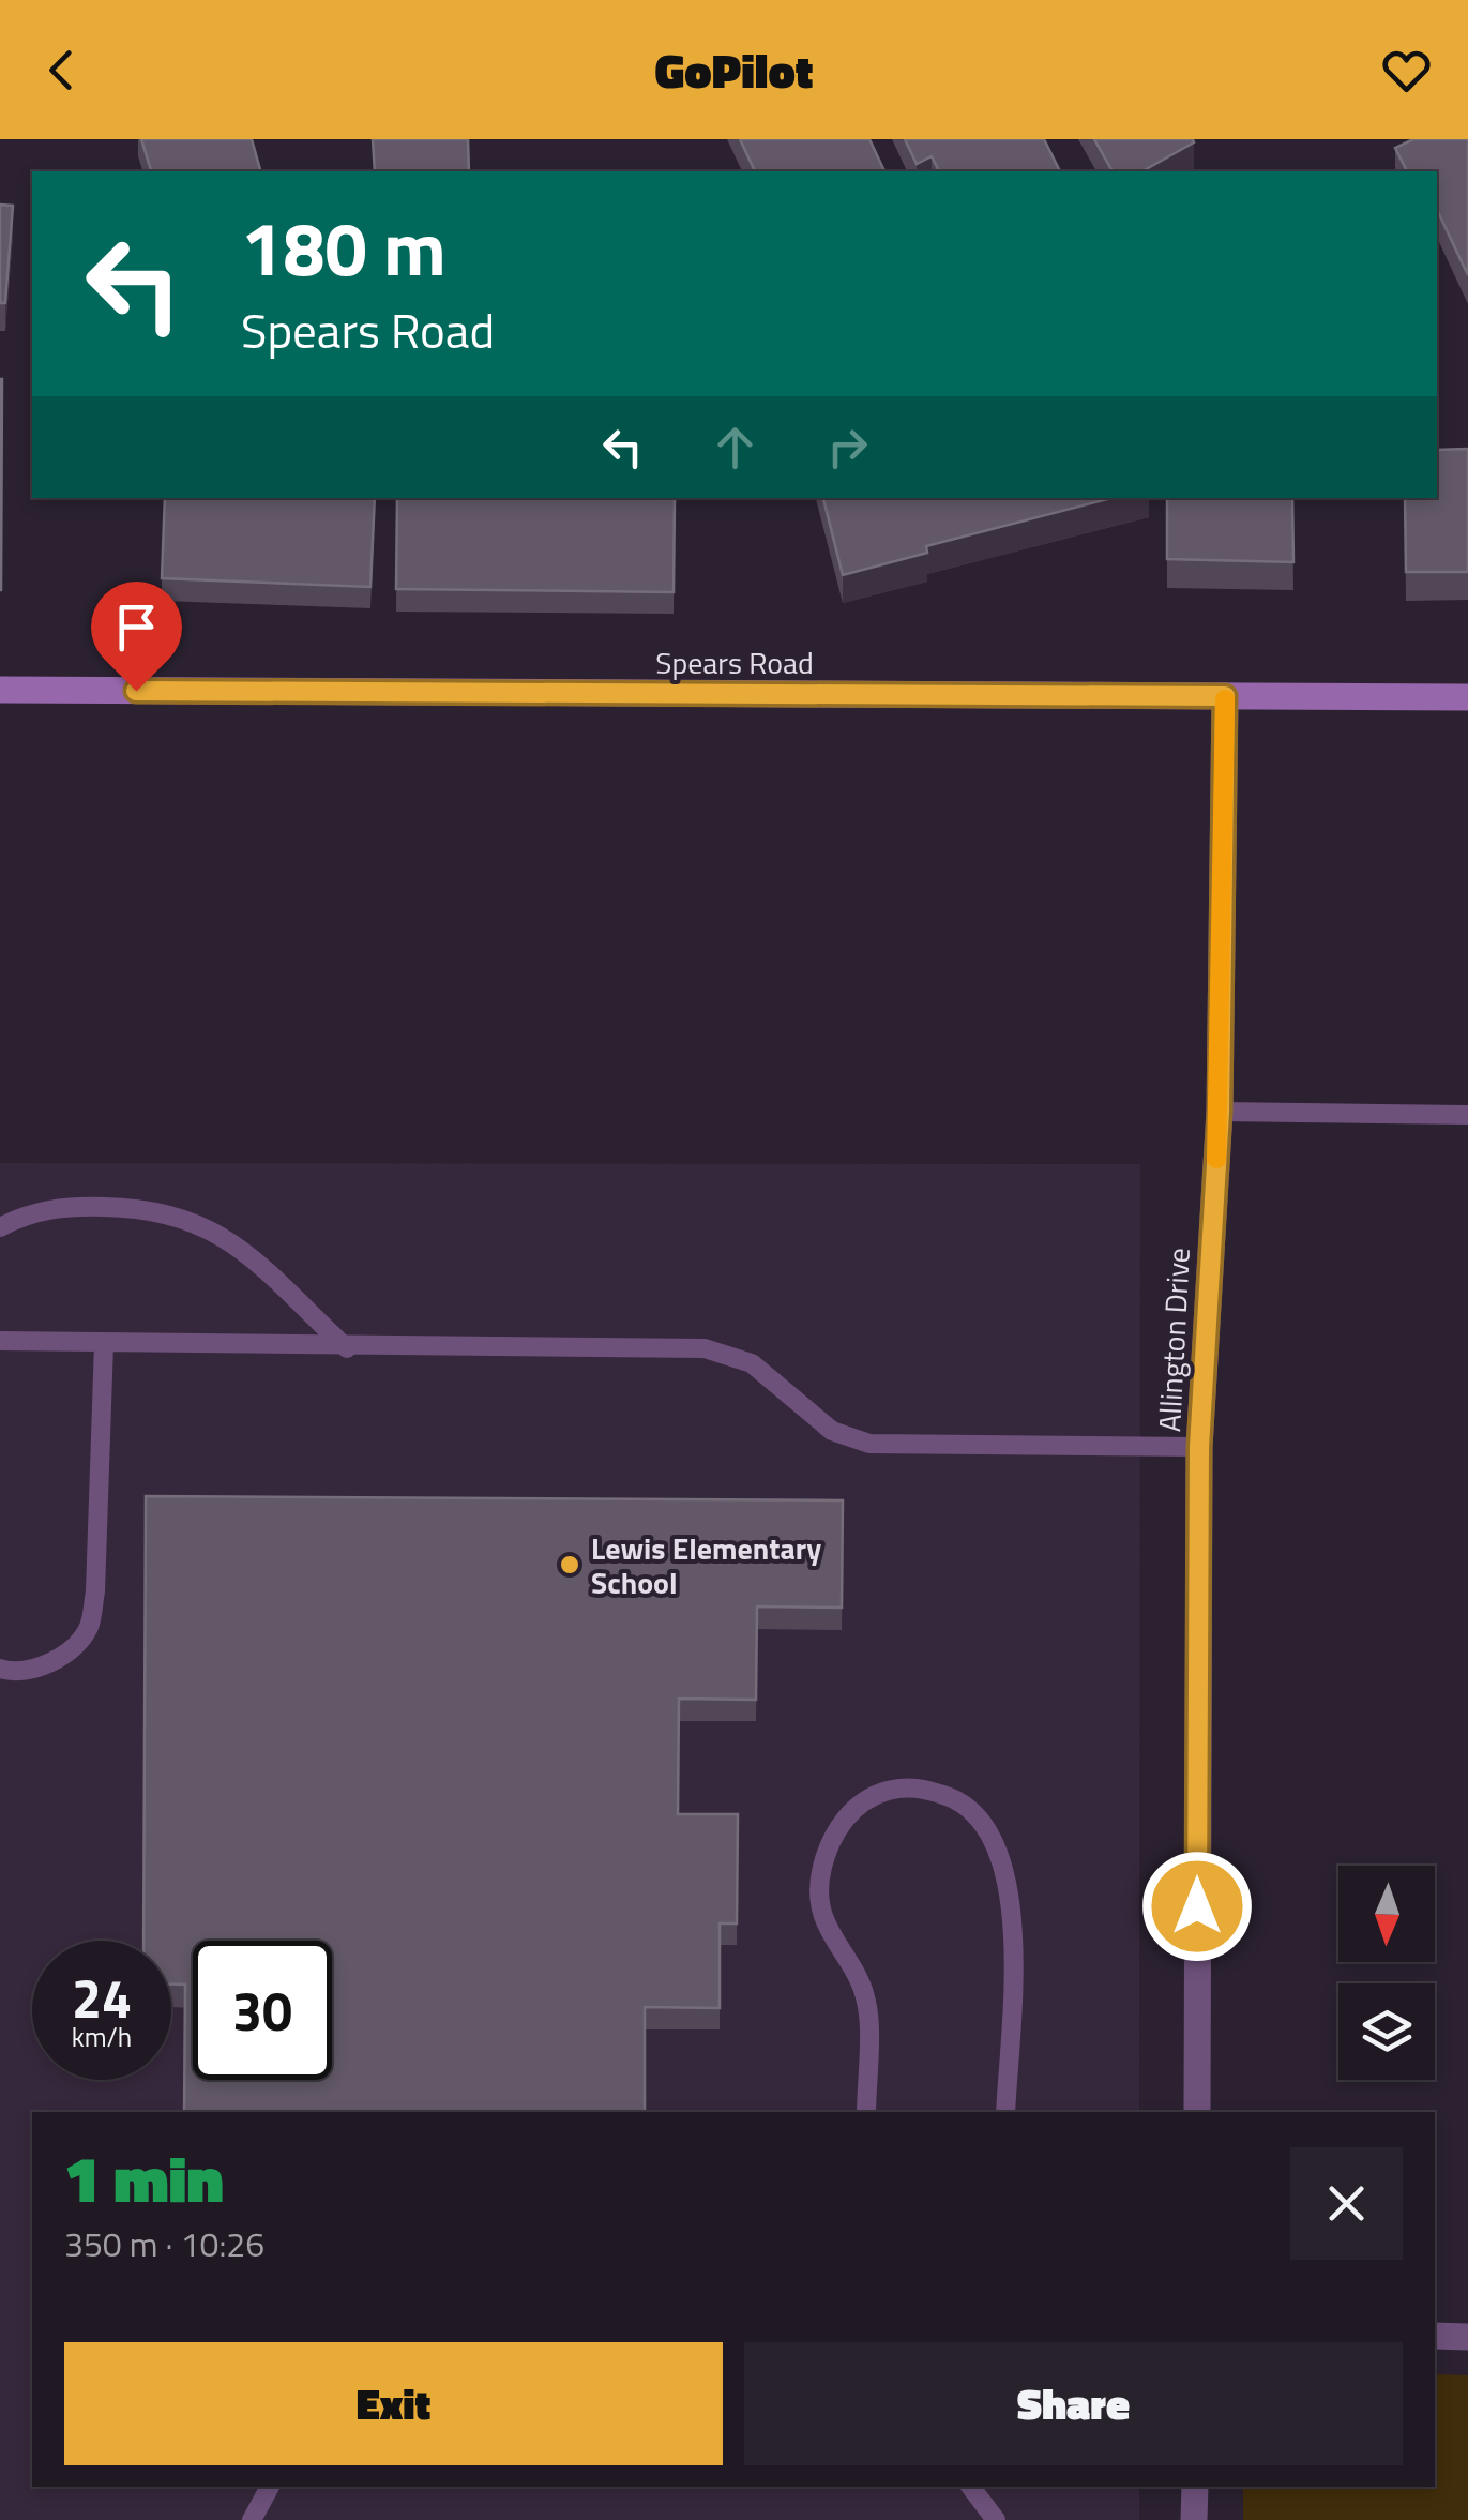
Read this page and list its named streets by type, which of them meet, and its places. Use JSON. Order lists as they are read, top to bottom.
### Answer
{
  "streets": {
    "street": ["Spears Road", "Allington Drive"]
  },
  "crossings": [
    ["Spears Road", "Allington Drive"]
  ],
  "places": ["Lewis Elementary School"],
  "north": "bottom",
  "page": {
    "header": "GoPilot",
    "turn": ["180 m", "Spears Road"],
    "speed": "24 km/h",
    "limit": "30",
    "heading": ["1 min", "350 m · 10:26"],
    "buttons": ["Exit", "Share"]
  }
}
